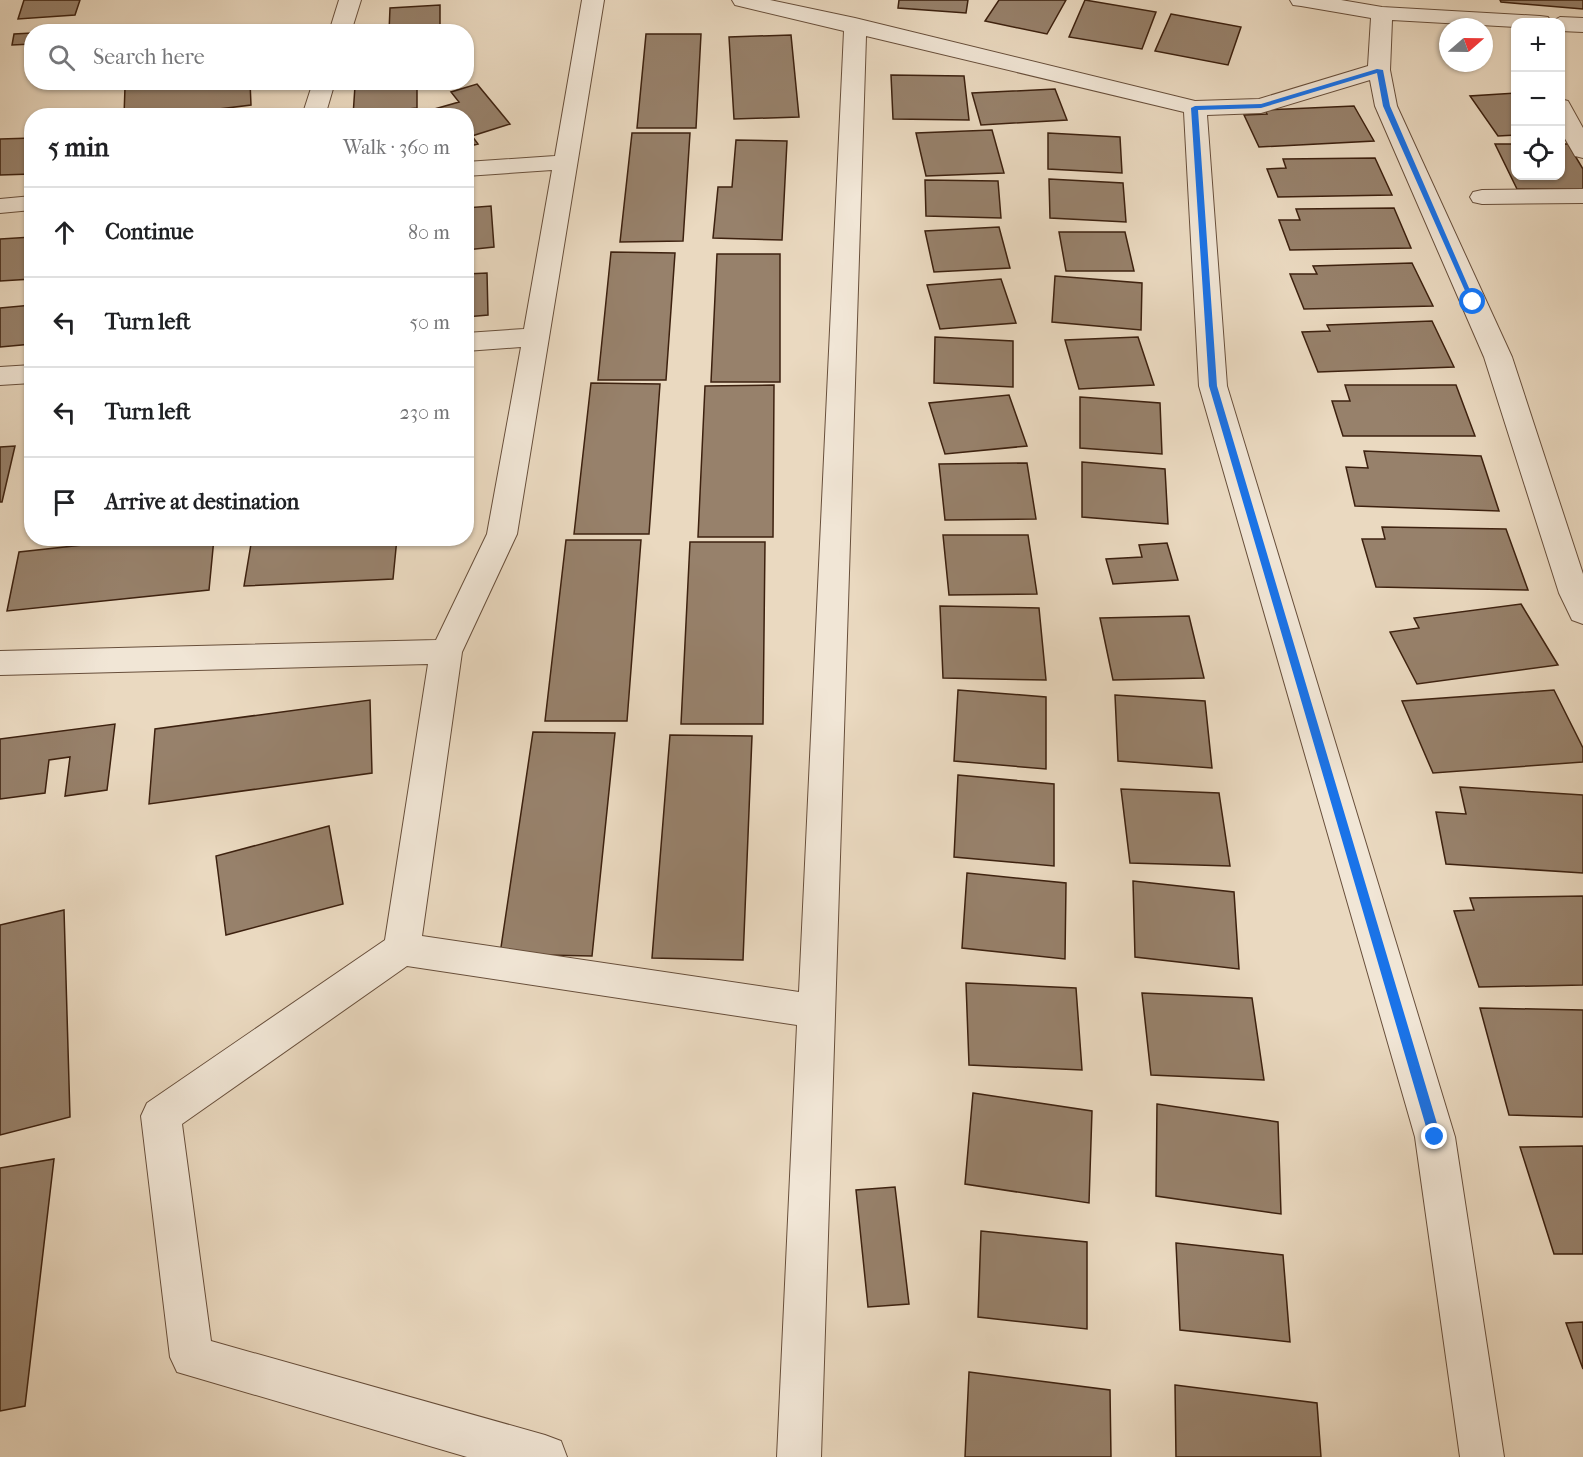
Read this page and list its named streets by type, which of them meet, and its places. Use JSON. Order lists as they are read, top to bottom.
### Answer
{
  "north": "right",
  "page": {
    "map_buttons": ["+", "−"],
    "search": "Search here",
    "heading": ["5 min", "Walk · 360 m"],
    "list": [
      ["Continue", "80 m"],
      ["Turn left", "50 m"],
      ["Turn left", "230 m"],
      "Arrive at destination"
    ]
  }
}
